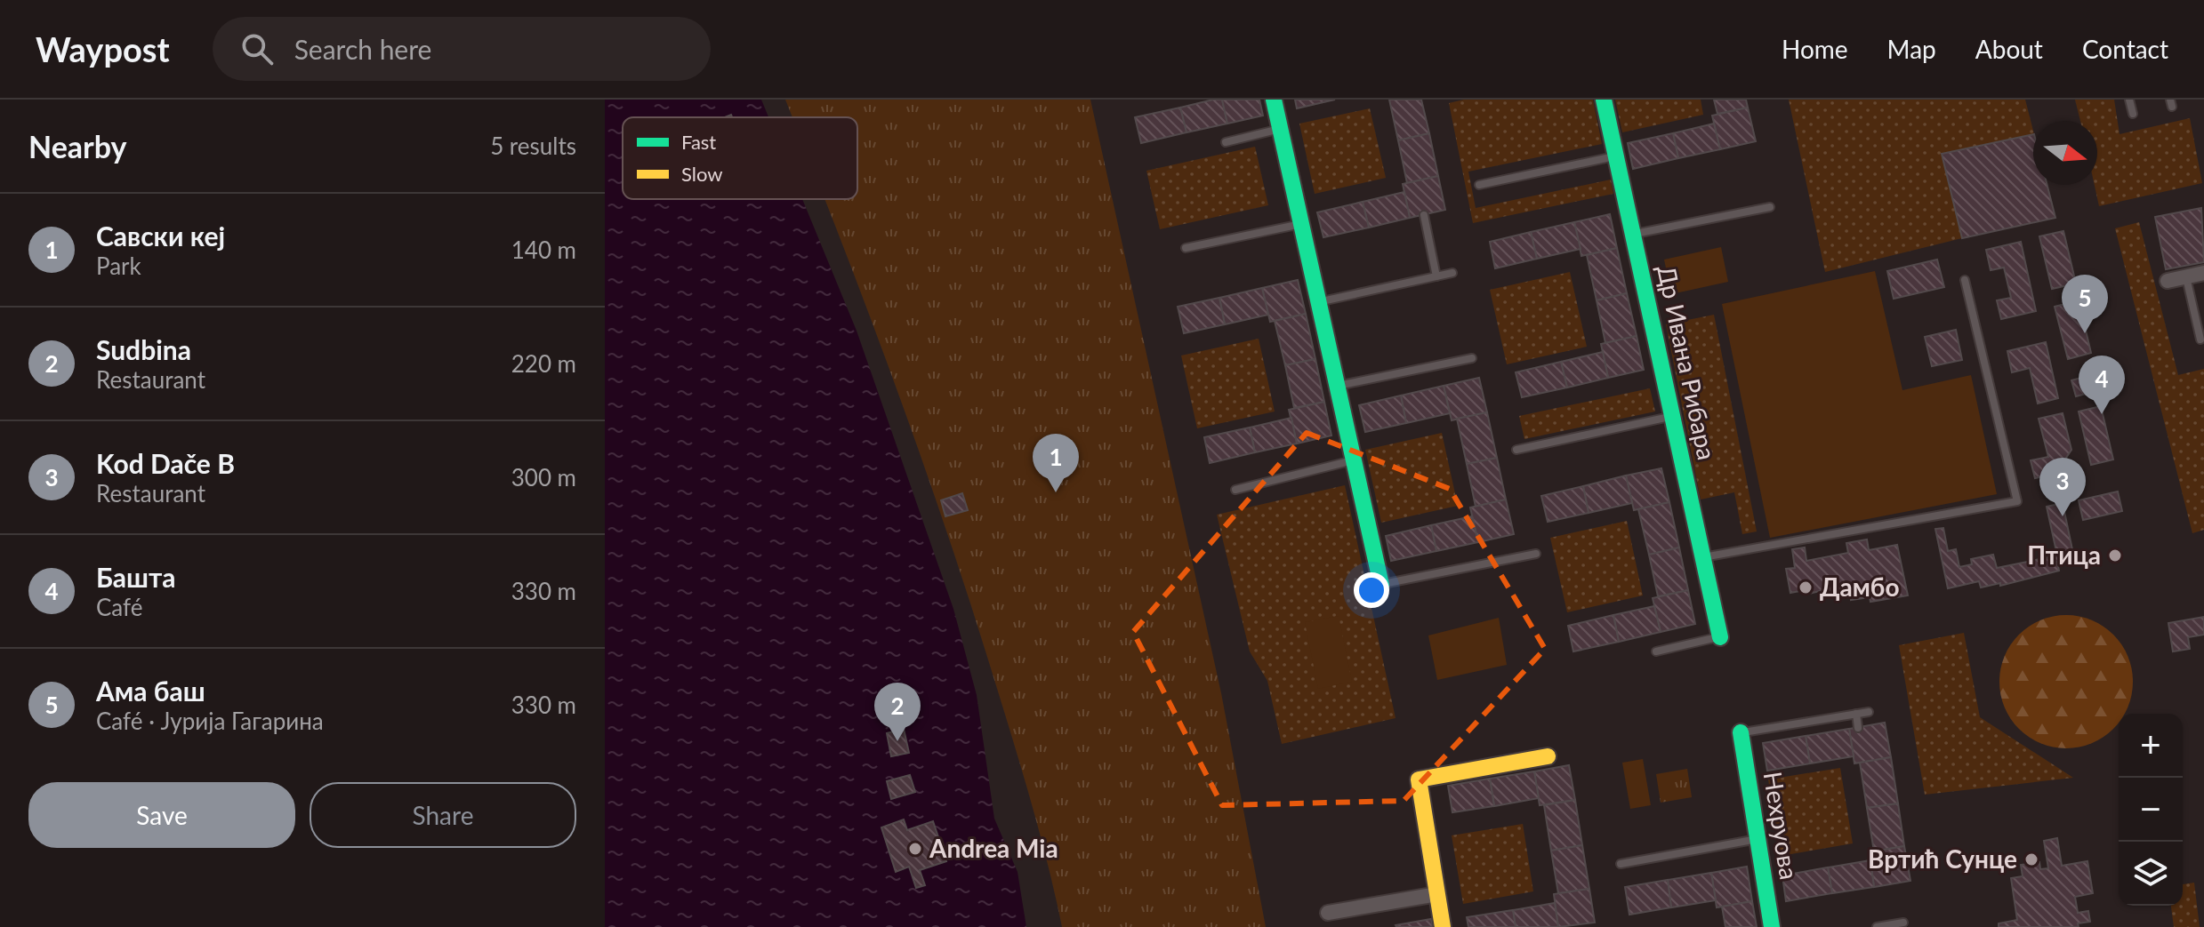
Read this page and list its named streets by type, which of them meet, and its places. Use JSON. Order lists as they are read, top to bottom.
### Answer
{
  "streets": {
    "street": ["Др Ивана Рибара", "Нехруова"]
  },
  "places": [
    "Птица",
    "Дамбо",
    "Andrea Mia",
    "Вртић Сунце"
  ],
  "legend": ["Fast", "Slow"],
  "north": "right",
  "page": {
    "header": "Waypost",
    "search": "Search here",
    "nav": [
      "Home",
      "Map",
      "About",
      "Contact"
    ],
    "heading": ["Nearby", "5 results"],
    "list": [
      {
        "mark": "1",
        "name": "Савски кеј",
        "note": "Park",
        "value": "140 m"
      },
      {
        "mark": "2",
        "name": "Sudbina",
        "note": "Restaurant",
        "value": "220 m"
      },
      {
        "mark": "3",
        "name": "Kod Dače B",
        "note": "Restaurant",
        "value": "300 m"
      },
      {
        "mark": "4",
        "name": "Башта",
        "note": "Café",
        "value": "330 m"
      },
      {
        "mark": "5",
        "name": "Ама баш",
        "note": "Café · Јурија Гагарина",
        "value": "330 m"
      }
    ],
    "pins": [
      "5",
      "4",
      "1",
      "3",
      "2"
    ],
    "map_buttons": ["+", "−"],
    "buttons": ["Save", "Share"]
  }
}
